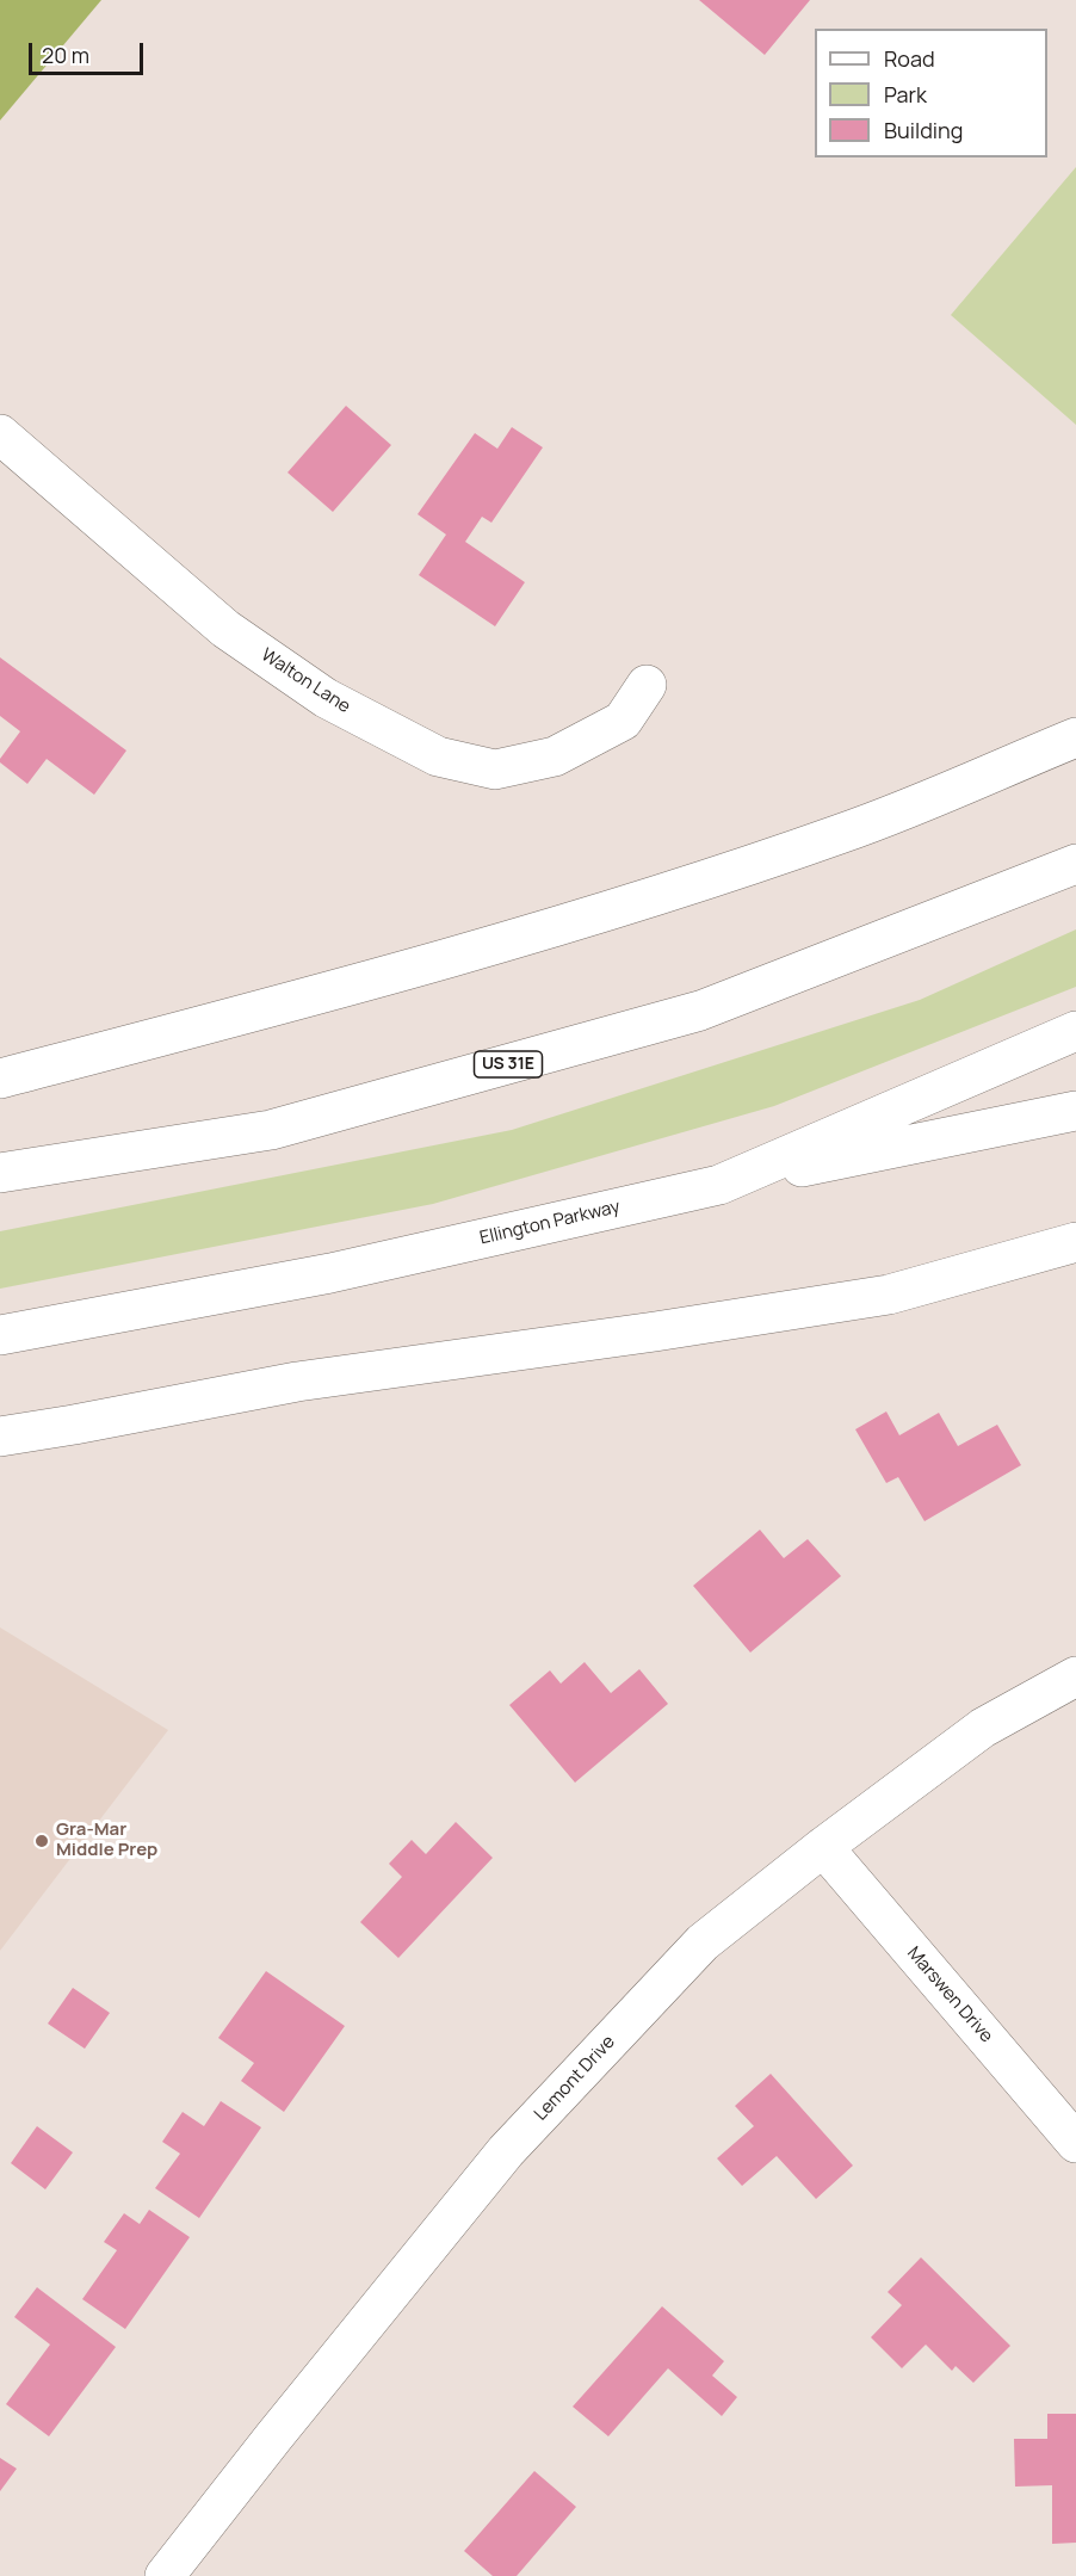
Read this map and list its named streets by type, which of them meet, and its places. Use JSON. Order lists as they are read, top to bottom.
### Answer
{
  "streets": {
    "main road": [
      "Walton Lane",
      "US 31E",
      "Ellington Parkway",
      "Marswen Drive",
      "Lemont Drive"
    ]
  },
  "crossings": [
    ["Marswen Drive", "Lemont Drive"]
  ],
  "places": ["Gra-Mar Middle Prep"],
  "legend": ["Road", "Park", "Building"],
  "scale_bar": "20 m"
}
